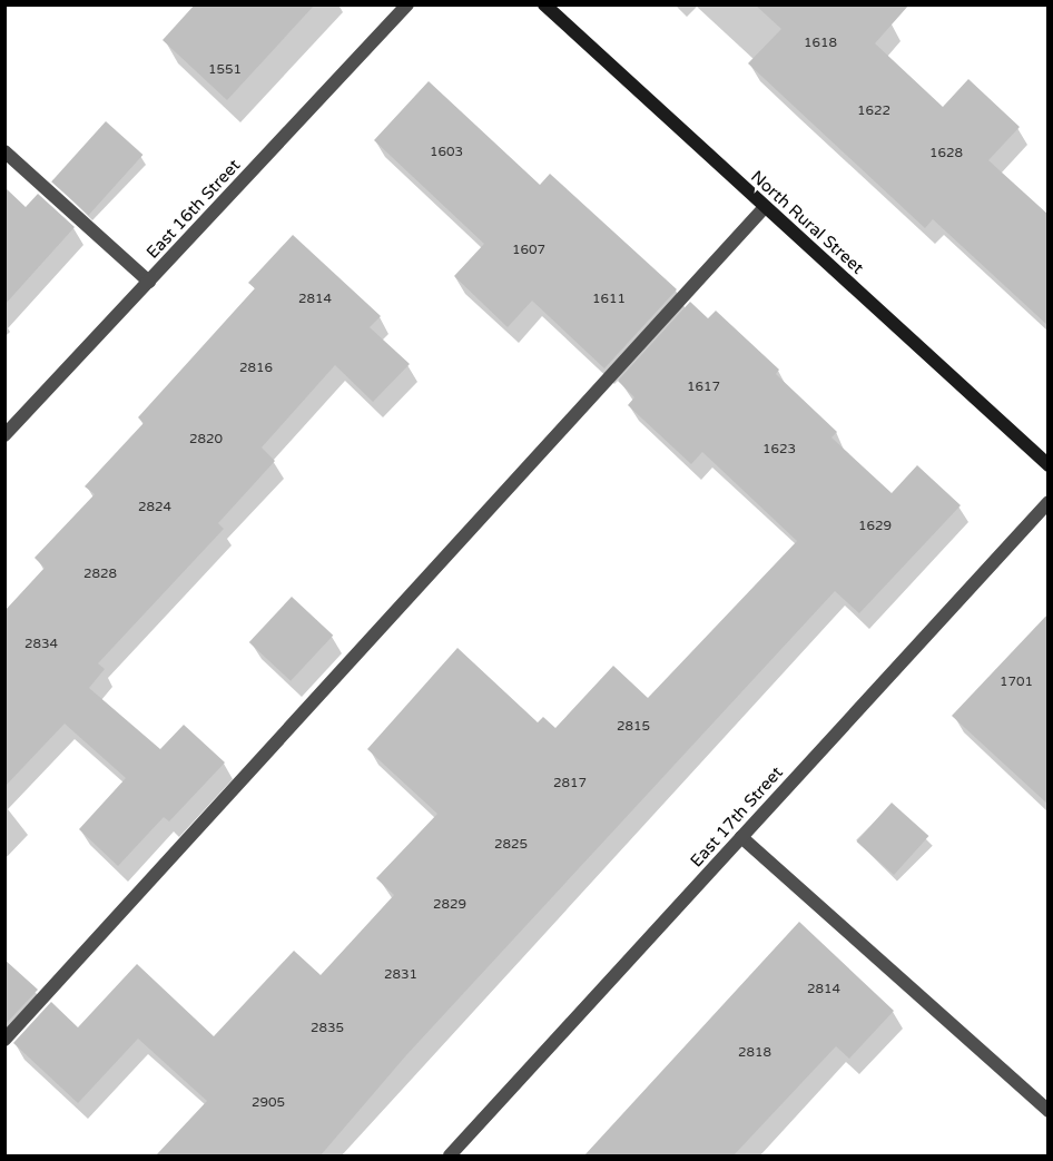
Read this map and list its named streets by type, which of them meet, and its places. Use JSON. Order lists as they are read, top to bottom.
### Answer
{
  "streets": {
    "main road": ["North Rural Street"],
    "street": ["East 16th Street", "East 17th Street"]
  },
  "house_numbers": [
    "1618",
    "1551",
    "1622",
    "1603",
    "1628",
    "1607",
    "2814",
    "1611",
    "2816",
    "1617",
    "2820",
    "1623",
    "2824",
    "1629",
    "2828",
    "2834",
    "1701",
    "2815",
    "2817",
    "2825",
    "2829",
    "2831",
    "2814",
    "2835",
    "2818",
    "2905"
  ]
}
